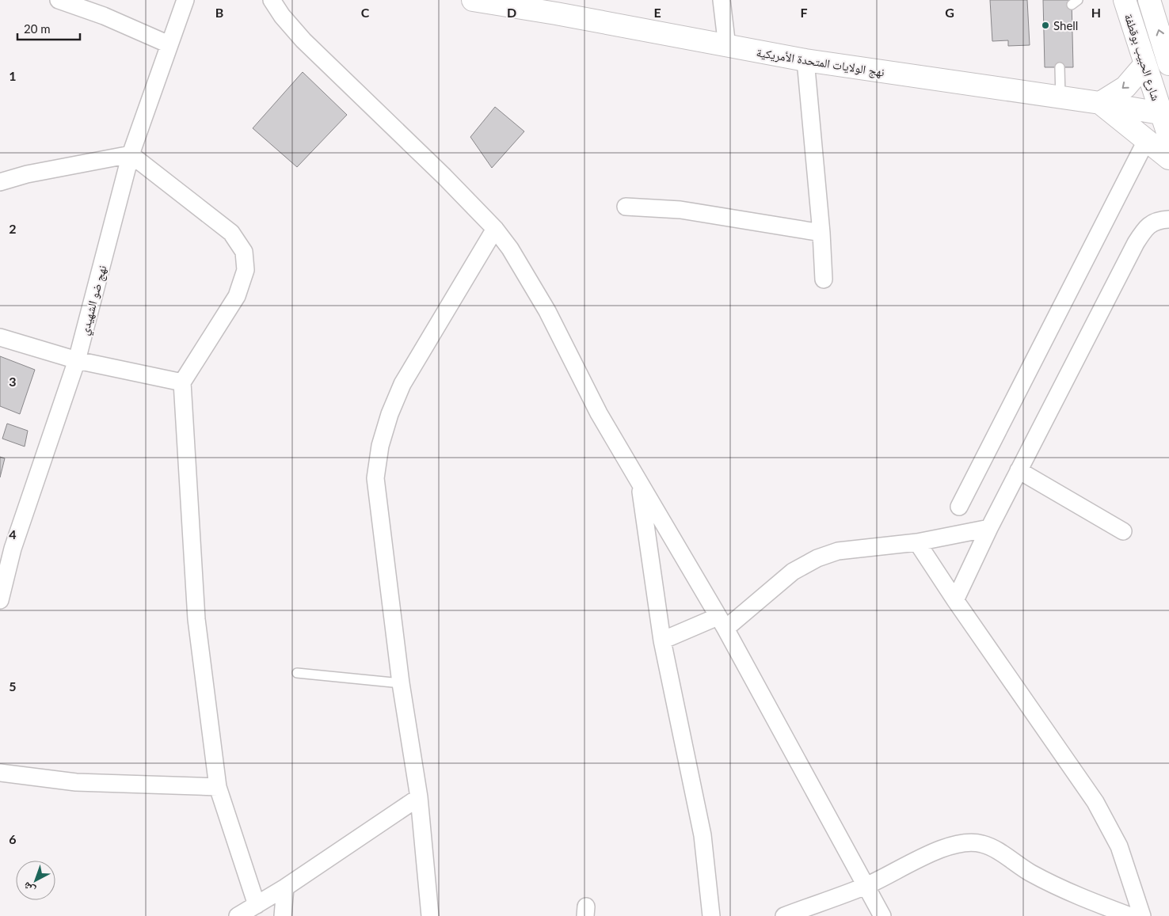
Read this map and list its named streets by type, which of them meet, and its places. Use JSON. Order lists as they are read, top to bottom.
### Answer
{
  "streets": {
    "street": ["شارع الحبيب بوقطفة", "نهج الولايات المتحدة الأمريكية", "نهج ضو الشهيدي"]
  },
  "crossings": [
    ["شارع الحبيب بوقطفة", "نهج الولايات المتحدة الأمريكية"]
  ],
  "places": ["Shell"],
  "scale_bar": "20 m",
  "north": "bottom left",
  "grid": {
    "columns": [
      "B",
      "C",
      "D",
      "E",
      "F",
      "G",
      "H"
    ],
    "rows": [
      "1",
      "2",
      "3",
      "4",
      "5",
      "6"
    ]
  }
}
